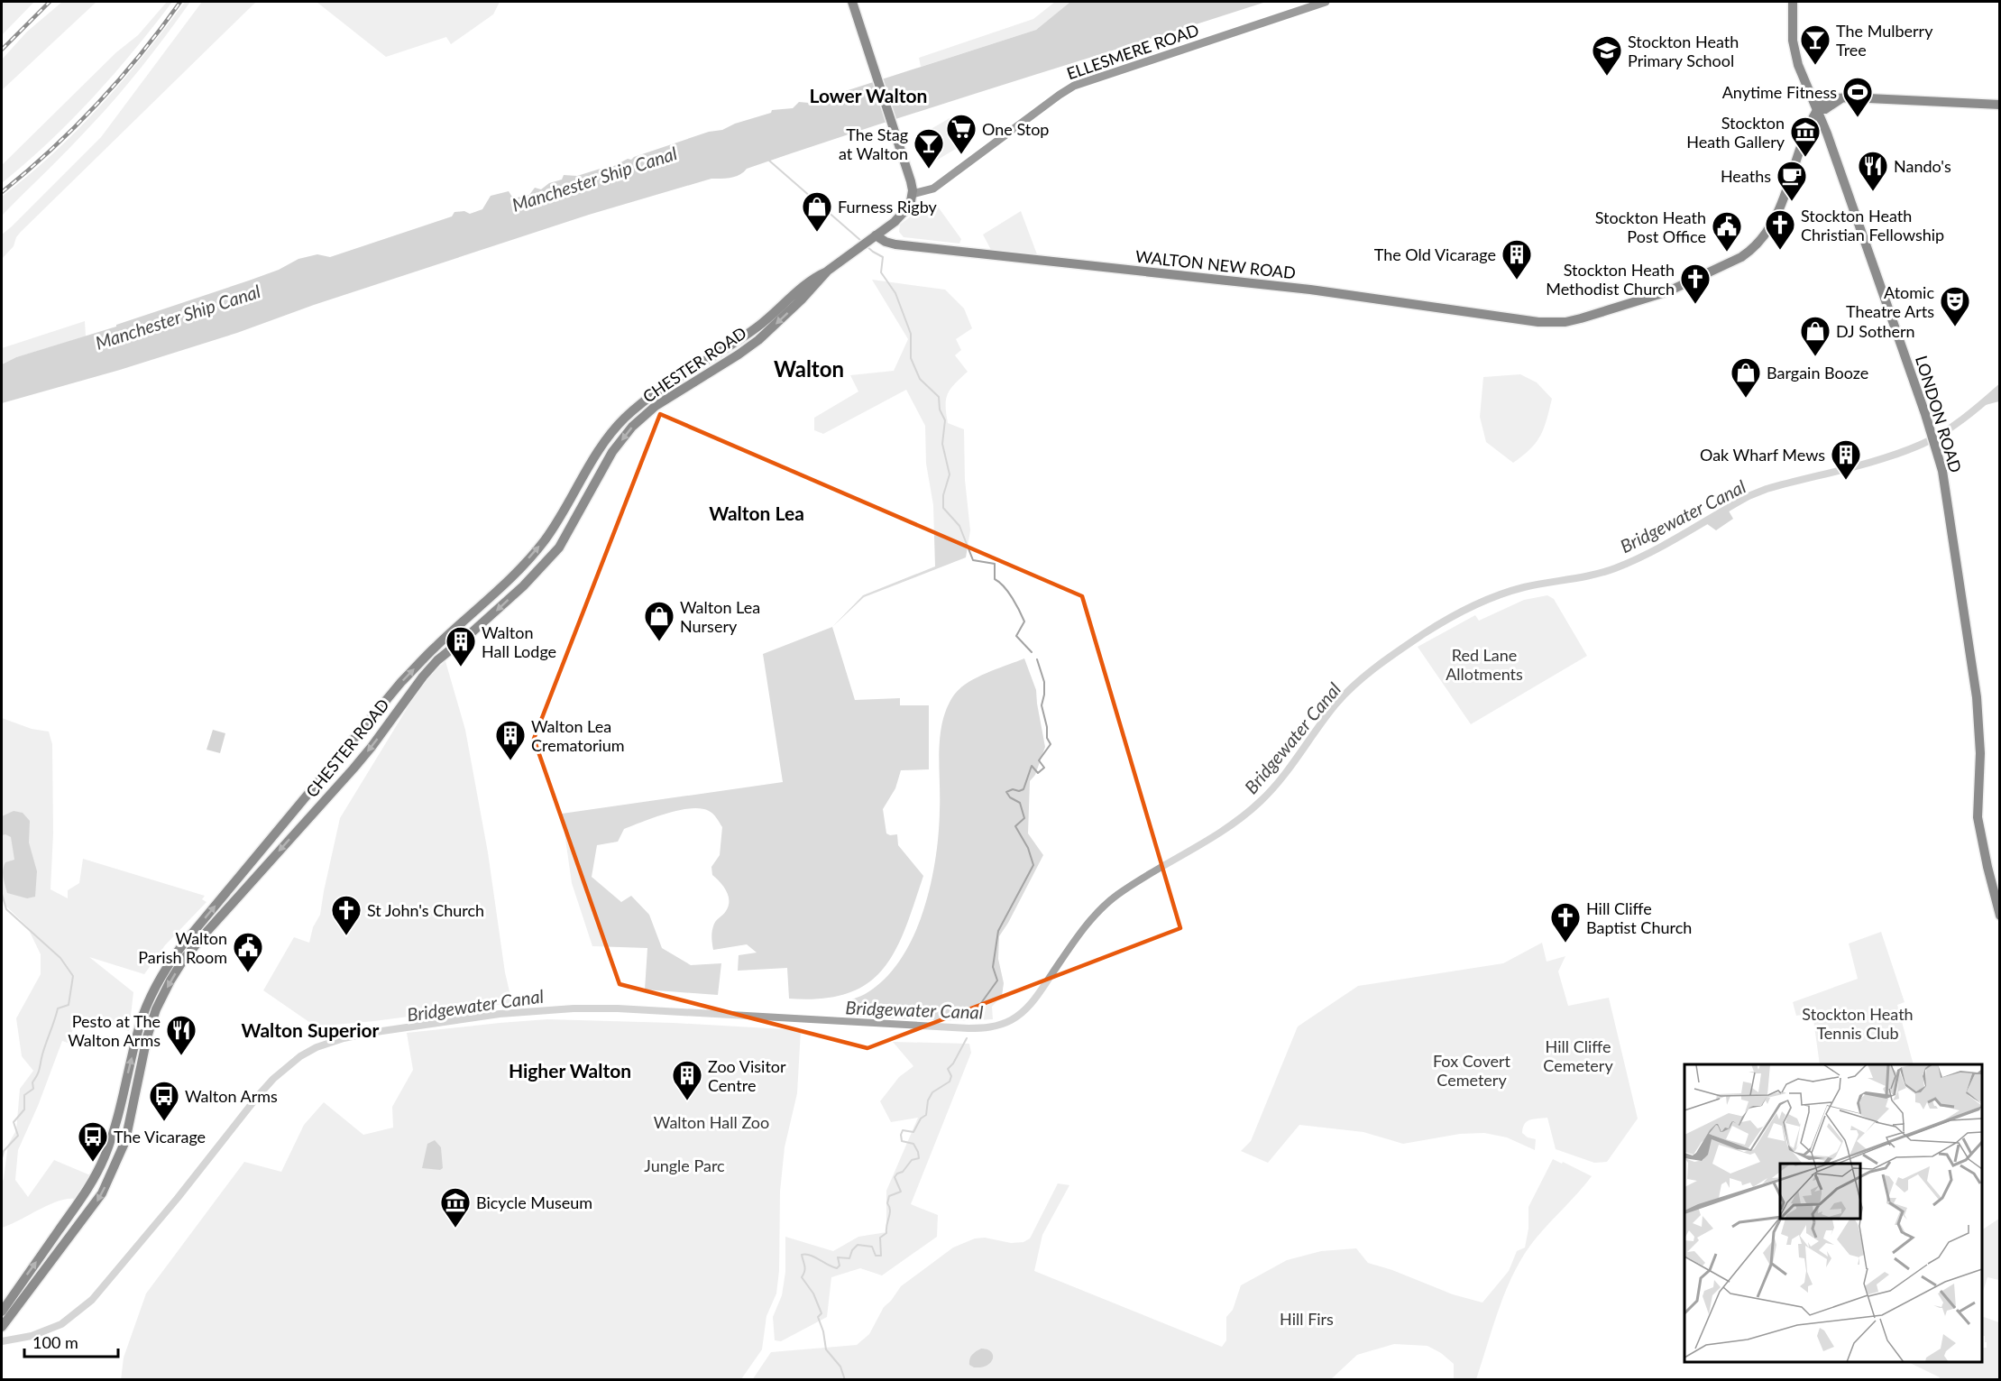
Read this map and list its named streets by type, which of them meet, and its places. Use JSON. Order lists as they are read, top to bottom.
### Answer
{
  "streets": {
    "main road": [
      "ELLESMERE ROAD",
      "WALTON NEW ROAD",
      "CHESTER ROAD",
      "LONDON ROAD"
    ]
  },
  "crossings": [
    ["ELLESMERE ROAD", "CHESTER ROAD"],
    ["WALTON NEW ROAD", "CHESTER ROAD"],
    ["WALTON NEW ROAD", "LONDON ROAD"]
  ],
  "districts": [
    "Lower Walton",
    "Walton",
    "Walton Lea",
    "Walton Superior",
    "Higher Walton"
  ],
  "water": ["Manchester Ship Canal", "Bridgewater Canal"],
  "parks": [
    "Red Lane Allotments",
    "Stockton Heath Tennis Club",
    "Hill Cliffe Cemetery",
    "Fox Covert Cemetery",
    "Walton Hall Zoo",
    "Jungle Parc",
    "Hill Firs"
  ],
  "places": {
    "bar": ["The Mulberry Tree", "The Stag at Walton"],
    "school or university": ["Stockton Heath Primary School"],
    "sports": ["Anytime Fitness"],
    "supermarket": ["One Stop"],
    "museum": ["Stockton Heath Gallery", "Bicycle Museum"],
    "restaurant": ["Nando's", "Pesto at The Walton Arms"],
    "cafe": ["Heaths"],
    "shop": [
      "Furness Rigby",
      "DJ Sothern",
      "Bargain Booze",
      "Walton Lea Nursery"
    ],
    "church": [
      "Stockton Heath Christian Fellowship",
      "Stockton Heath Methodist Church",
      "St John's Church",
      "Hill Cliffe Baptist Church"
    ],
    "public building": ["Stockton Heath Post Office", "Walton Parish Room"],
    "building": [
      "The Old Vicarage",
      "Oak Wharf Mews",
      "Walton Hall Lodge",
      "Walton Lea Crematorium",
      "Zoo Visitor Centre"
    ],
    "theatre": ["Atomic Theatre Arts"],
    "bus stop": ["Walton Arms", "The Vicarage"]
  },
  "scale_bar": "100 m"
}
